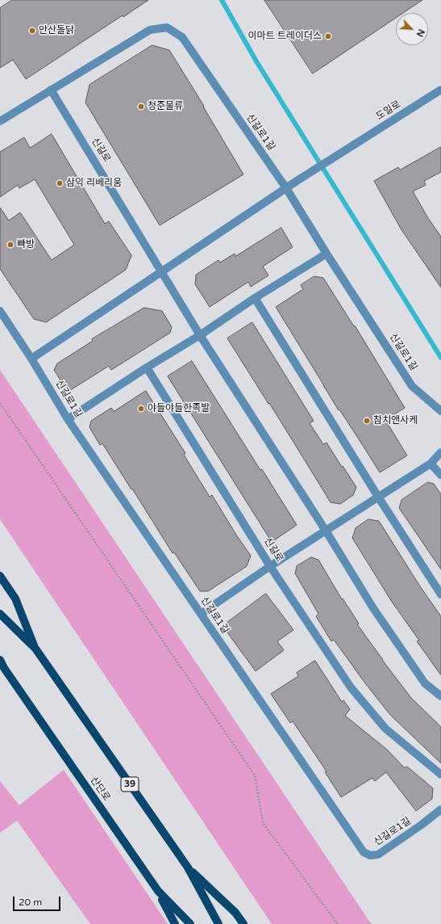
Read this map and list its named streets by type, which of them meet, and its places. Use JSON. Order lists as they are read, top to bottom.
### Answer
{
  "streets": {
    "main road": ["39", "산단로"],
    "street": ["도일로", "신길로1길", "신길로"]
  },
  "crossings": [
    ["도일로", "신길로1길"],
    ["신길로1길", "신길로"]
  ],
  "places": [
    "안산돌닭",
    "이마트 트레이더스",
    "청준물류",
    "삼익 리베리움",
    "빠방",
    "야들야들한족발",
    "참치앤사케"
  ],
  "scale_bar": "20 m",
  "north": "bottom right"
}
